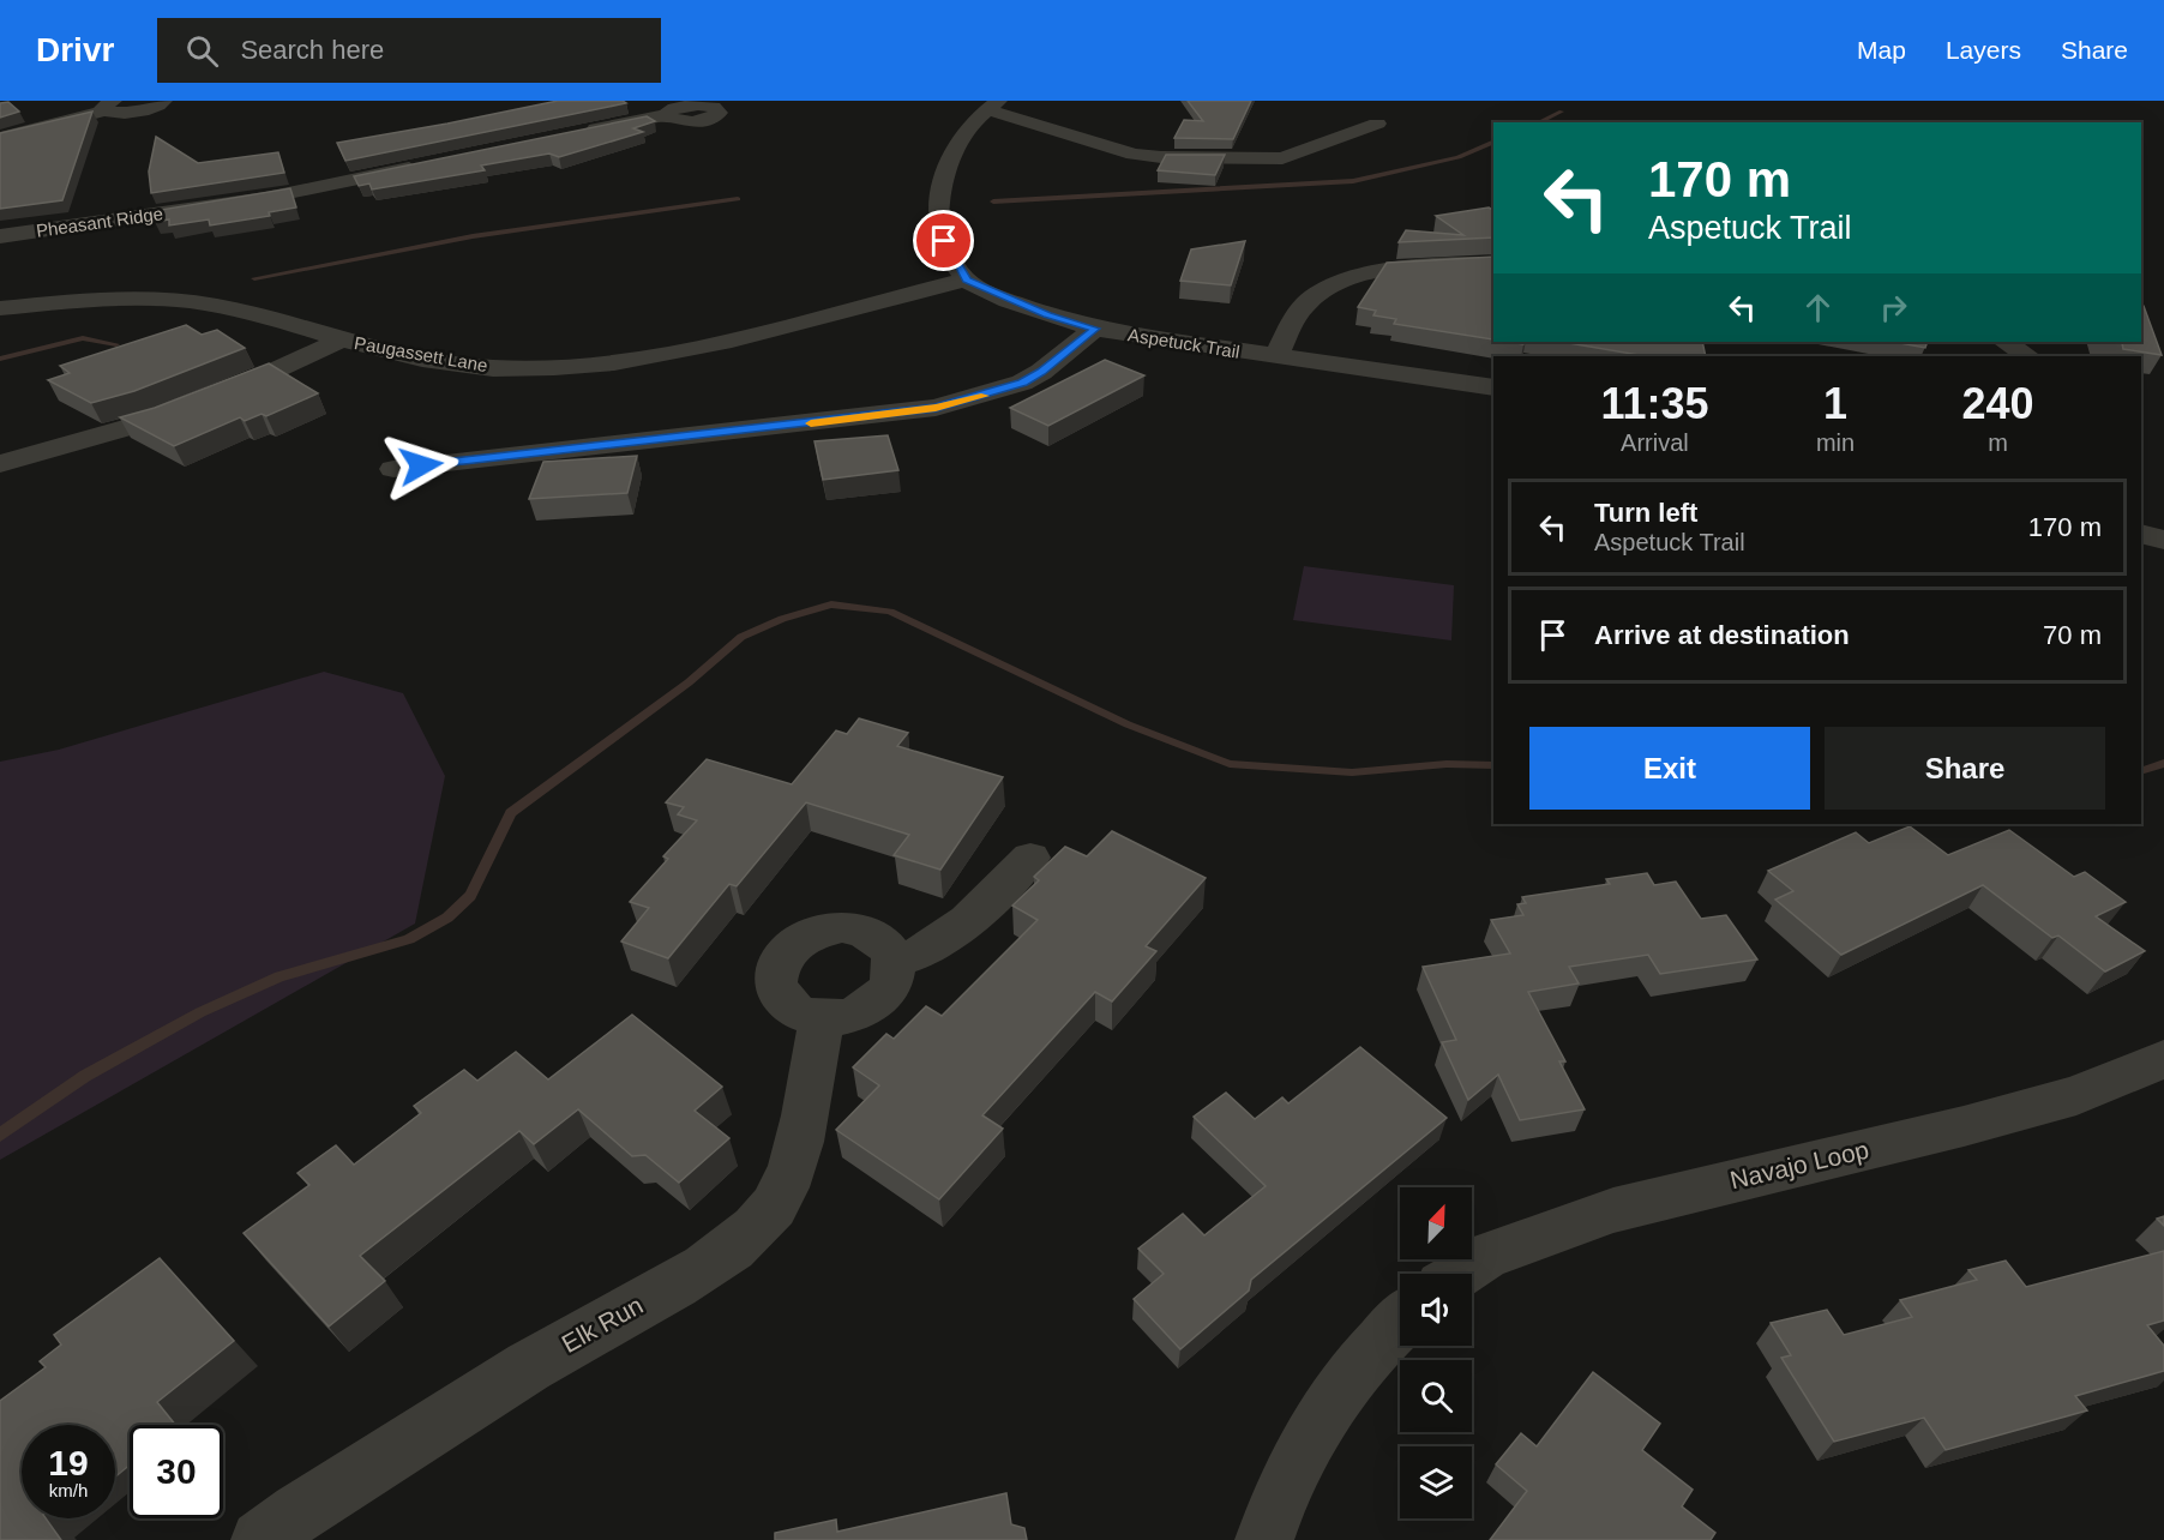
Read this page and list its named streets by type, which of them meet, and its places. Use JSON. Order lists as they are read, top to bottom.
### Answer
{
  "streets": {
    "street": [
      "Pheasant Ridge",
      "Aspetuck Trail",
      "Paugassett Lane",
      "Navajo Loop",
      "Elk Run"
    ]
  },
  "crossings": [
    ["Aspetuck Trail", "Paugassett Lane"]
  ],
  "north": "top right",
  "page": {
    "header": "Drivr",
    "search": "Search here",
    "nav": ["Map", "Layers", "Share"],
    "turn": ["170 m", "Aspetuck Trail"],
    "eta": [
      "11:35",
      "Arrival",
      "1",
      "min",
      "240",
      "m"
    ],
    "list": [
      {
        "name": "Turn left",
        "note": "Aspetuck Trail",
        "value": "170 m"
      },
      {
        "name": "Arrive at destination",
        "value": "70 m"
      }
    ],
    "buttons": ["Exit", "Share"],
    "speed": "19 km/h",
    "limit": "30"
  }
}
